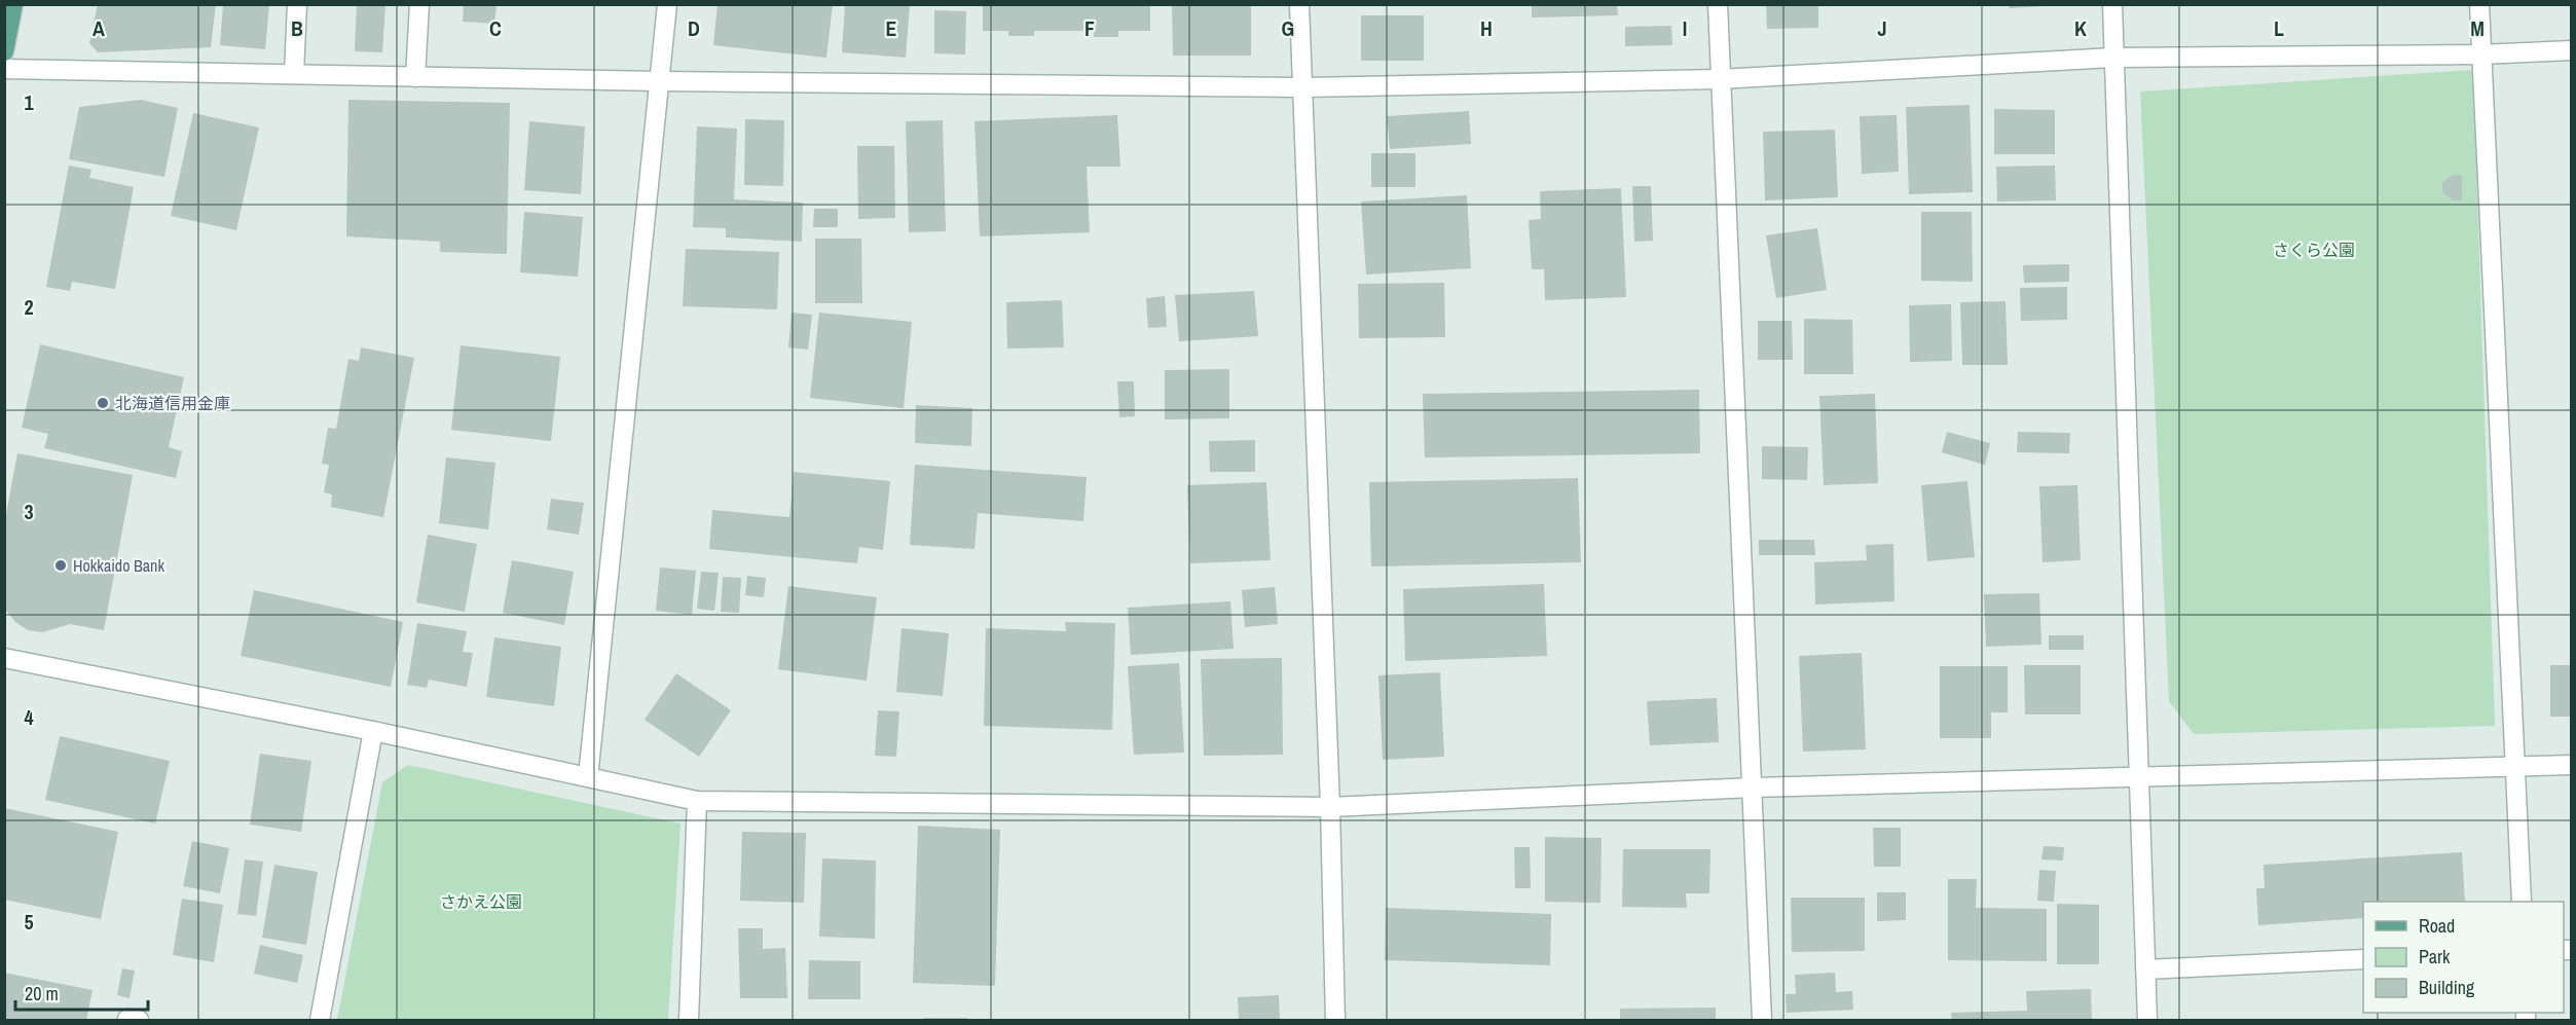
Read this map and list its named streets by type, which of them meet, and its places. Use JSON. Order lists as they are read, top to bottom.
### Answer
{
  "parks": ["さくら公園", "さかえ公園"],
  "places": ["北海道信用金庫", "Hokkaido Bank"],
  "legend": ["Road", "Park", "Building"],
  "scale_bar": "20 m",
  "grid": {
    "columns": [
      "A",
      "B",
      "C",
      "D",
      "E",
      "F",
      "G",
      "H",
      "I",
      "J",
      "K",
      "L",
      "M"
    ],
    "rows": [
      "1",
      "2",
      "3",
      "4",
      "5"
    ]
  }
}
